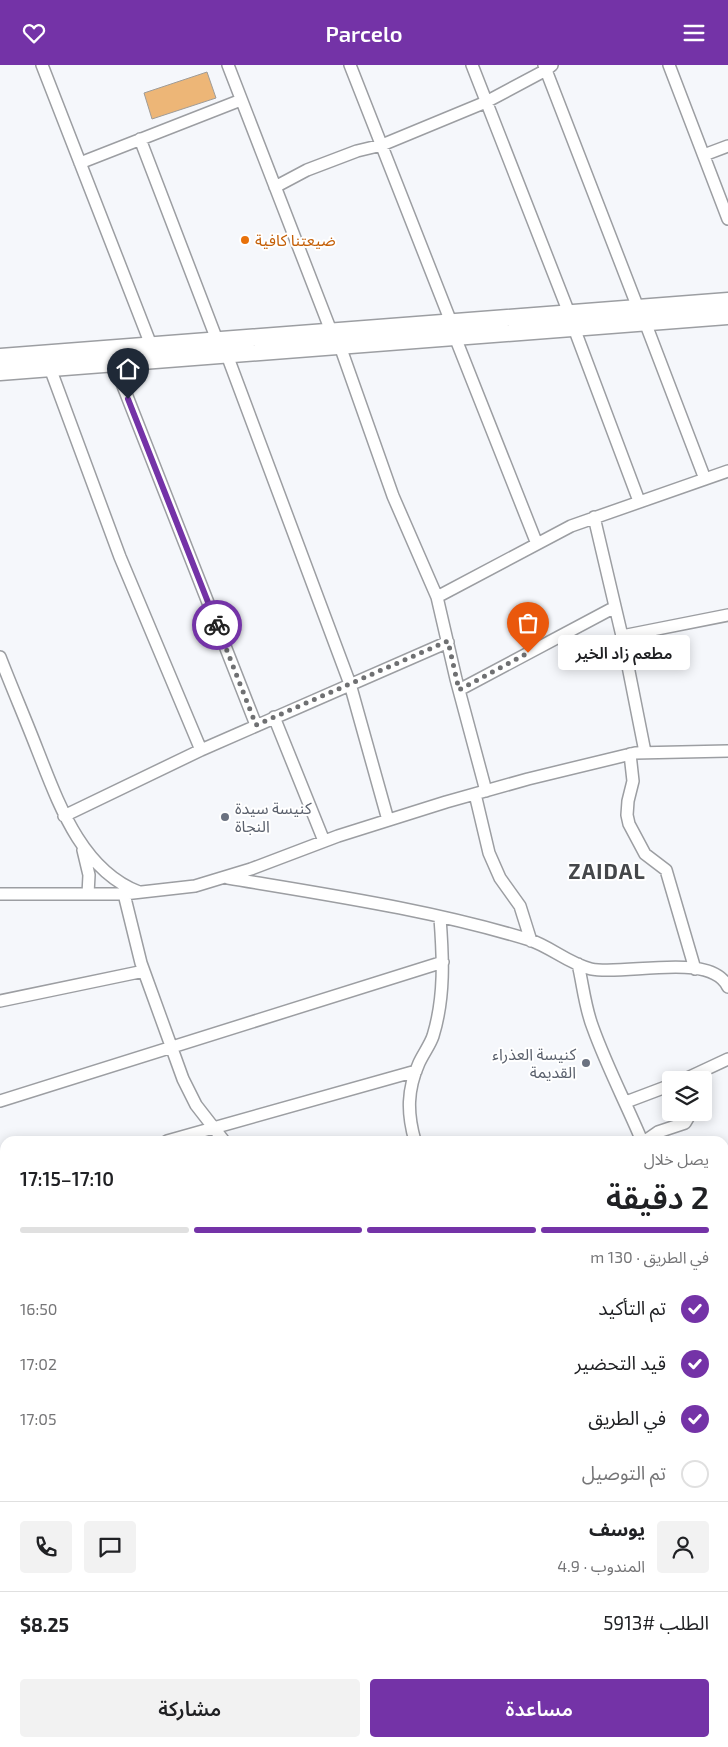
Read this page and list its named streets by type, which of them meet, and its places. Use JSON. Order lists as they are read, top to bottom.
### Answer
{
  "districts": ["ZAIDAL"],
  "places": [
    "ضيعتنا كافية",
    "مطعم زاد الخير",
    "كنيسة سيدة النجاة",
    "كنيسة العذراء القديمة"
  ],
  "page": {
    "header": "Parcelo",
    "bubble": "مطعم زاد الخير",
    "heading": ["2 دقيقة", "يصل خلال", "17:10–17:15"],
    "panel": [
      "يوسف",
      "المندوب · 4.9",
      "الطلب #5913",
      "$8.25"
    ],
    "bar": "في الطريق · 130 m",
    "list": [
      ["تم التأكيد", "16:50"],
      ["قيد التحضير", "17:02"],
      ["في الطريق", "17:05"],
      "تم التوصيل"
    ],
    "buttons": ["مساعدة", "مشاركة"]
  }
}
